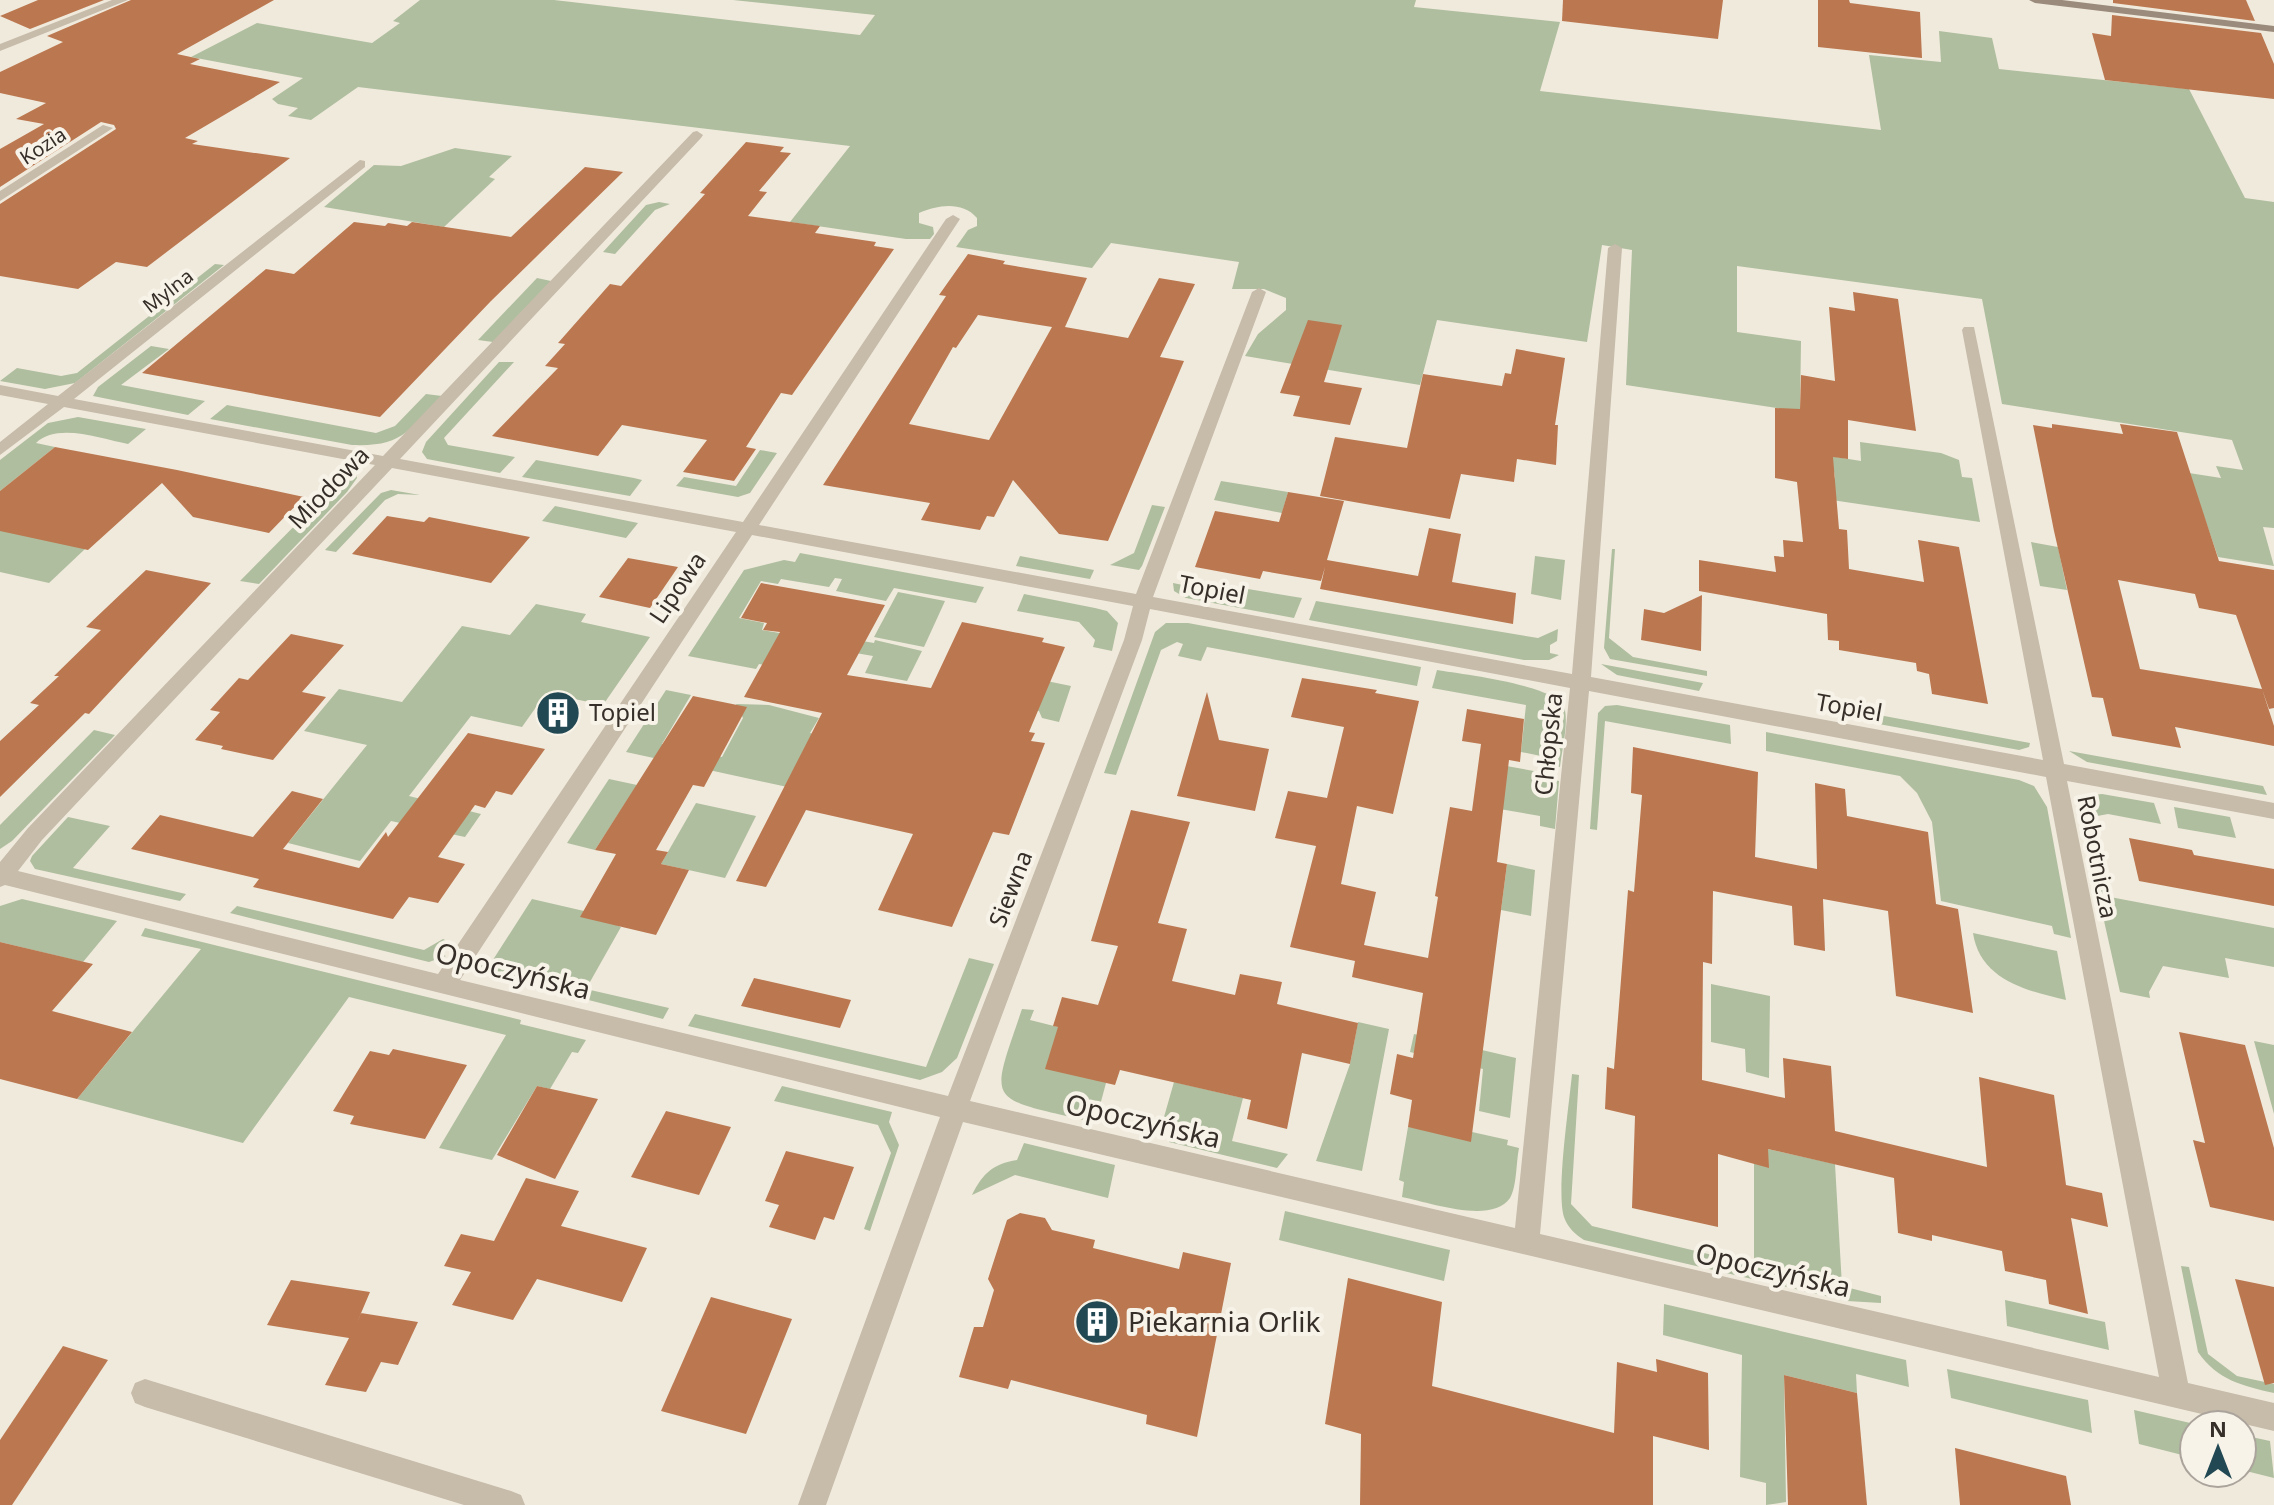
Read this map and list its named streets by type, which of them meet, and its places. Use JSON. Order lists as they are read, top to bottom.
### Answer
{
  "streets": {
    "street": [
      "Kozia",
      "Mylna",
      "Miodowa",
      "Lipowa",
      "Topiel",
      "Chłopska",
      "Robotnicza",
      "Siewna",
      "Opoczyńska"
    ]
  },
  "crossings": [
    ["Mylna", "Topiel"],
    ["Miodowa", "Topiel"],
    ["Miodowa", "Opoczyńska"],
    ["Lipowa", "Topiel"],
    ["Lipowa", "Opoczyńska"],
    ["Topiel", "Chłopska"],
    ["Topiel", "Robotnicza"],
    ["Topiel", "Siewna"],
    ["Chłopska", "Opoczyńska"],
    ["Robotnicza", "Opoczyńska"],
    ["Siewna", "Opoczyńska"]
  ],
  "places": {
    "building": ["Topiel", "Piekarnia Orlik"]
  },
  "north": "top"
}
